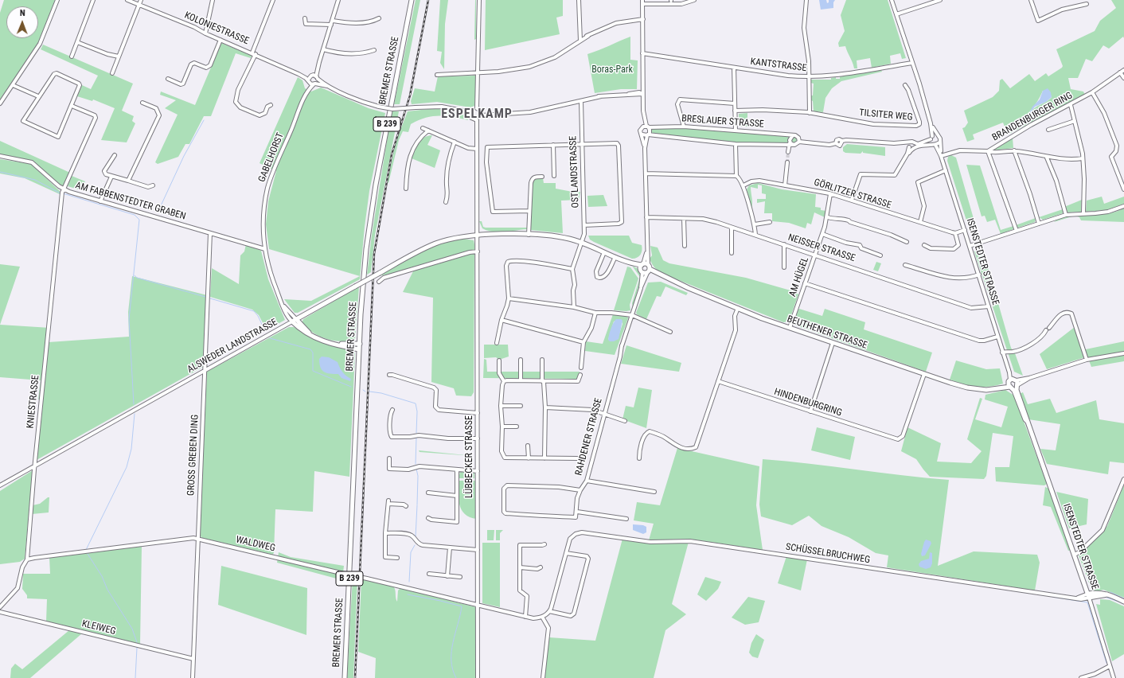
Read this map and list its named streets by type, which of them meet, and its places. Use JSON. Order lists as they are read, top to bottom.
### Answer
{
  "streets": {
    "main road": [
      "BREMER STRASSE",
      "B 239",
      "ISENSTEDTER STRASSE",
      "BEUTHENER STRASSE",
      "ALSWEDER LANDSTRASSE"
    ],
    "street": [
      "KOLONIESTRASSE",
      "KANTSTRASSE",
      "TILSITER WEG",
      "BRANDENBURGER RING",
      "BRESLAUER STRASSE",
      "GABELHORST",
      "OSTLANDSTRASSE",
      "GÖRLITZER STRASSE",
      "AM FABBENSTEDTER GRABEN",
      "NEISSER STRASSE",
      "AM HÜGEL",
      "KNIESTRASSE",
      "HINDENBURGRING",
      "RAHDENER STRASSE",
      "GROSS GREBEN DING",
      "LÜBBECKER STRASSE",
      "WALDWEG",
      "SCHÜSSELBRUCHWEG",
      "KLEIWEG"
    ]
  },
  "crossings": [
    ["KOLONIESTRASSE", "GABELHORST"],
    ["BRANDENBURGER RING", "ISENSTEDTER STRASSE"],
    ["BRESLAUER STRASSE", "RAHDENER STRASSE"],
    ["GABELHORST", "AM FABBENSTEDTER GRABEN"],
    ["GABELHORST", "ALSWEDER LANDSTRASSE"],
    ["OSTLANDSTRASSE", "BEUTHENER STRASSE"],
    ["GÖRLITZER STRASSE", "AM HÜGEL"],
    ["AM FABBENSTEDTER GRABEN", "KNIESTRASSE"],
    ["AM FABBENSTEDTER GRABEN", "GROSS GREBEN DING"],
    ["NEISSER STRASSE", "ISENSTEDTER STRASSE"],
    ["NEISSER STRASSE", "AM HÜGEL"],
    ["NEISSER STRASSE", "RAHDENER STRASSE"],
    ["ISENSTEDTER STRASSE", "BEUTHENER STRASSE"],
    ["ISENSTEDTER STRASSE", "SCHÜSSELBRUCHWEG"],
    ["AM HÜGEL", "BEUTHENER STRASSE"],
    ["BEUTHENER STRASSE", "ALSWEDER LANDSTRASSE"],
    ["BEUTHENER STRASSE", "HINDENBURGRING"],
    ["BEUTHENER STRASSE", "RAHDENER STRASSE"],
    ["BEUTHENER STRASSE", "LÜBBECKER STRASSE"],
    ["ALSWEDER LANDSTRASSE", "KNIESTRASSE"],
    ["ALSWEDER LANDSTRASSE", "GROSS GREBEN DING"],
    ["ALSWEDER LANDSTRASSE", "LÜBBECKER STRASSE"],
    ["KNIESTRASSE", "WALDWEG"],
    ["GROSS GREBEN DING", "WALDWEG"],
    ["GROSS GREBEN DING", "KLEIWEG"],
    ["LÜBBECKER STRASSE", "WALDWEG"]
  ],
  "districts": ["ESPELKAMP"],
  "parks": ["Boras-Park"],
  "north": "top"
}
